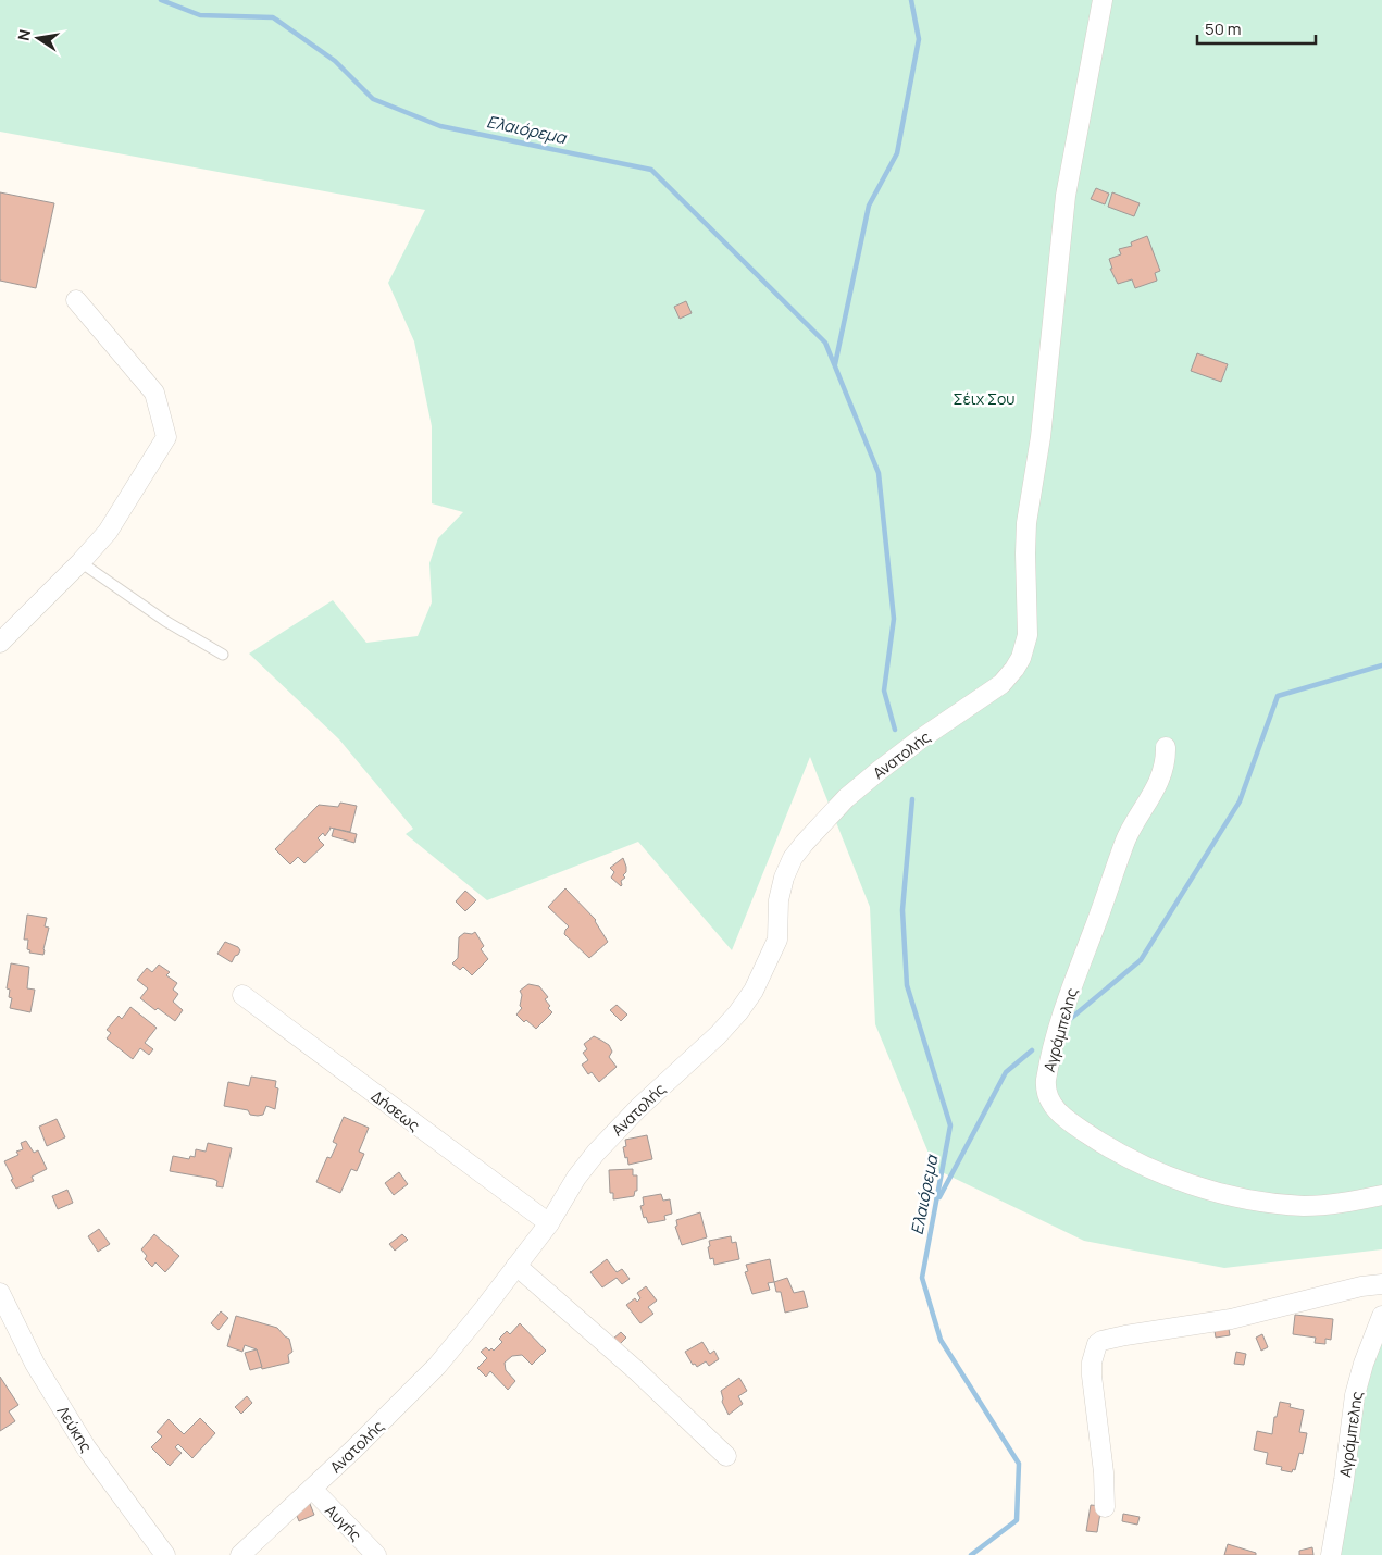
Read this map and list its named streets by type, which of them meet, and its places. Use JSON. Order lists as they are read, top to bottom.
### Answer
{
  "streets": {
    "street": [
      "Ανατολής",
      "Αγράμπελης",
      "Δήσεως",
      "Λεύκης",
      "Αυγής"
    ]
  },
  "crossings": [
    ["Ανατολής", "Δήσεως"],
    ["Ανατολής", "Αυγής"]
  ],
  "water": ["Ελαιόρεμα"],
  "parks": ["Σέιχ Σου"],
  "scale_bar": "50 m",
  "north": "left"
}
